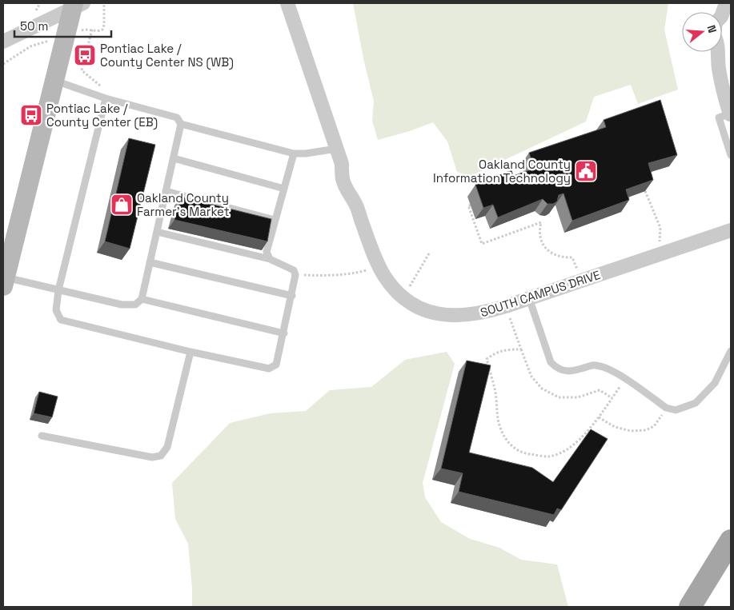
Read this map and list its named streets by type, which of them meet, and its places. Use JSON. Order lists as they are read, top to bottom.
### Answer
{
  "streets": {
    "street": ["SOUTH CAMPUS DRIVE"]
  },
  "places": {
    "bus stop": ["Pontiac Lake / County Center NS (WB)", "Pontiac Lake / County Center (EB)"],
    "public building": ["Oakland County Information Technology"],
    "shop": ["Oakland County Farmer's Market"]
  },
  "scale_bar": "50 m",
  "north": "right"
}
